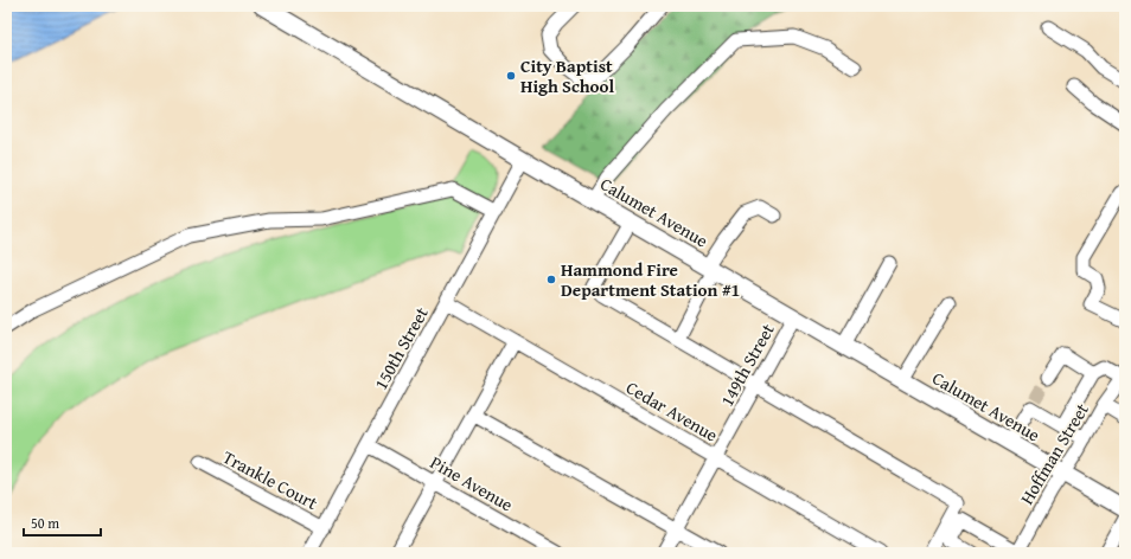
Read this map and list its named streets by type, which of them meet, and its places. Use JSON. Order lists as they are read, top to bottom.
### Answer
{
  "streets": {
    "main road": ["Calumet Avenue"],
    "street": [
      "150th Street",
      "149th Street",
      "Cedar Avenue",
      "Hoffman Street",
      "Trankle Court",
      "Pine Avenue"
    ]
  },
  "crossings": [
    ["Calumet Avenue", "150th Street"],
    ["Calumet Avenue", "149th Street"],
    ["Calumet Avenue", "Hoffman Street"],
    ["150th Street", "Cedar Avenue"],
    ["150th Street", "Trankle Court"],
    ["150th Street", "Pine Avenue"],
    ["149th Street", "Cedar Avenue"]
  ],
  "places": ["City Baptist High School", "Hammond Fire Department Station #1"],
  "scale_bar": "50 m"
}
